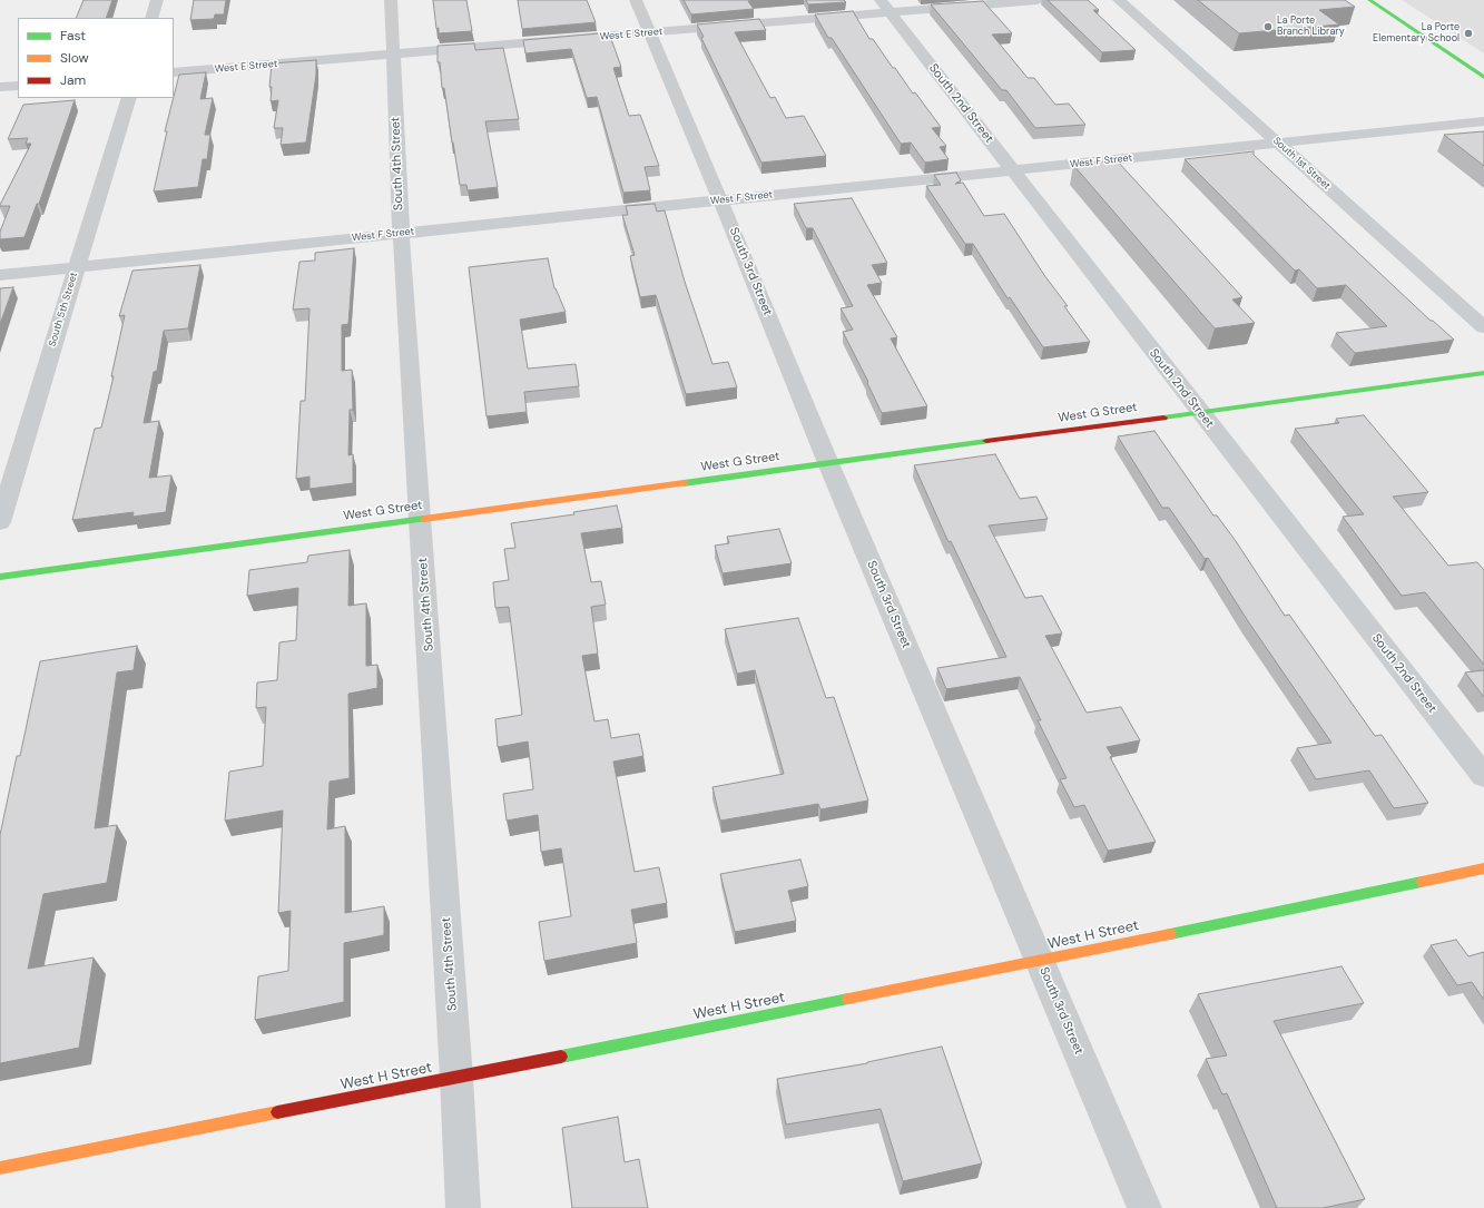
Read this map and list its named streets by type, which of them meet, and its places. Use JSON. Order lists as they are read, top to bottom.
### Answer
{
  "streets": {
    "street": [
      "West E Street",
      "South 2nd Street",
      "West F Street",
      "South 4th Street",
      "South 1st Street",
      "South 3rd Street",
      "South 5th Street",
      "West G Street",
      "West H Street"
    ]
  },
  "crossings": [
    ["West E Street", "South 2nd Street"],
    ["West E Street", "South 4th Street"],
    ["West E Street", "South 3rd Street"],
    ["South 2nd Street", "West F Street"],
    ["South 2nd Street", "West G Street"],
    ["West F Street", "South 4th Street"],
    ["West F Street", "South 1st Street"],
    ["West F Street", "South 3rd Street"],
    ["West F Street", "South 5th Street"],
    ["South 4th Street", "West G Street"],
    ["South 4th Street", "West H Street"],
    ["South 3rd Street", "West G Street"],
    ["South 3rd Street", "West H Street"]
  ],
  "places": ["La Porte Branch Library", "La Porte Elementary School"],
  "legend": ["Fast", "Slow", "Jam"]
}
